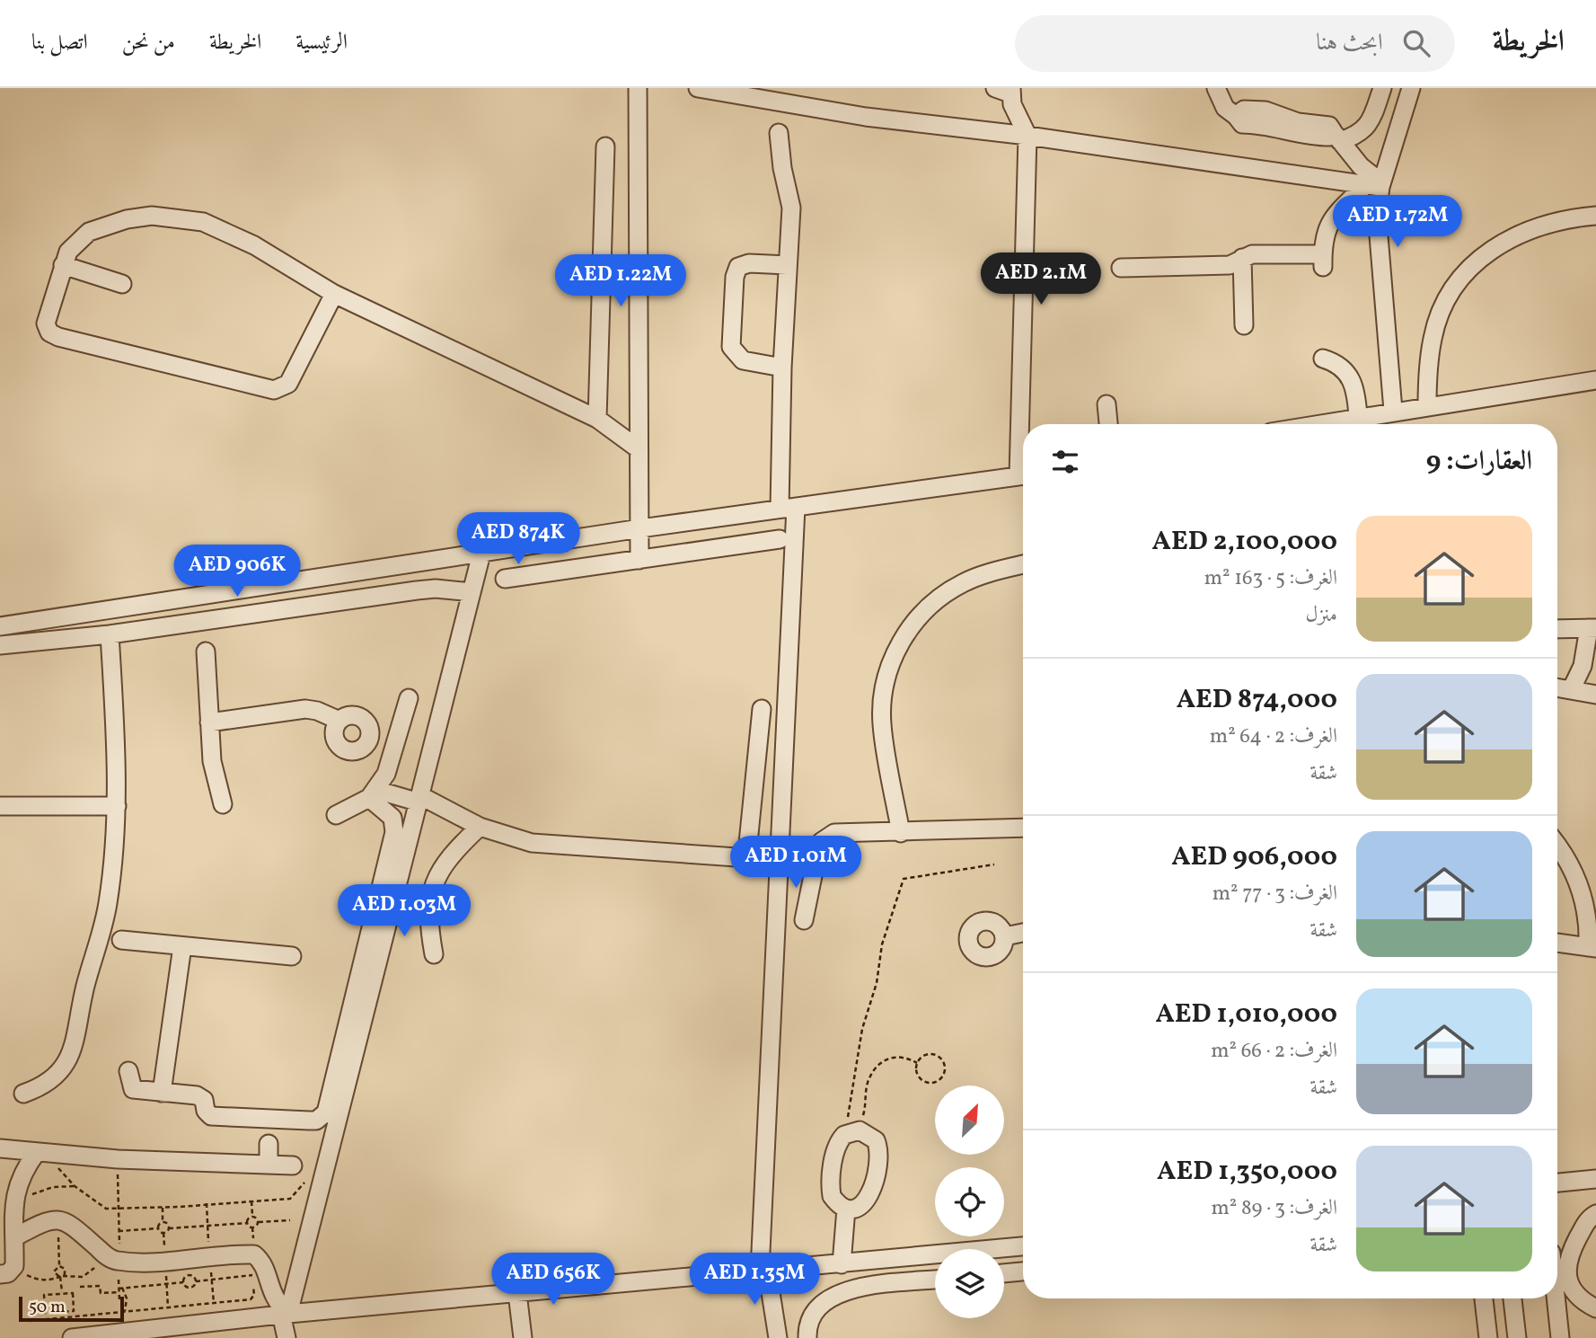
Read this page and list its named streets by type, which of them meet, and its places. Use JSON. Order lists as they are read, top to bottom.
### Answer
{
  "scale_bar": "50 m",
  "north": "top right",
  "page": {
    "header": "الخريطة",
    "search": "ابحث هنا",
    "nav": [
      "الرئيسية",
      "الخريطة",
      "من نحن",
      "اتصل بنا"
    ],
    "price": [
      "AED 1.72M",
      "AED 2.1M",
      "AED 1.22M",
      "AED 874K",
      "AED 906K",
      "AED 1.01M",
      "AED 1.03M",
      "AED 656K",
      "AED 1.35M"
    ],
    "heading": "العقارات: 9",
    "list": [
      {
        "name": "AED 2,100,000",
        "note": "الغرف: 5 · 163 m² · منزل"
      },
      {
        "name": "AED 874,000",
        "note": "الغرف: 2 · 64 m² · شقة"
      },
      {
        "name": "AED 906,000",
        "note": "الغرف: 3 · 77 m² · شقة"
      },
      {
        "name": "AED 1,010,000",
        "note": "الغرف: 2 · 66 m² · شقة"
      },
      {
        "name": "AED 1,350,000",
        "note": "الغرف: 3 · 89 m² · شقة"
      }
    ],
    "scale": "50 m"
  }
}
